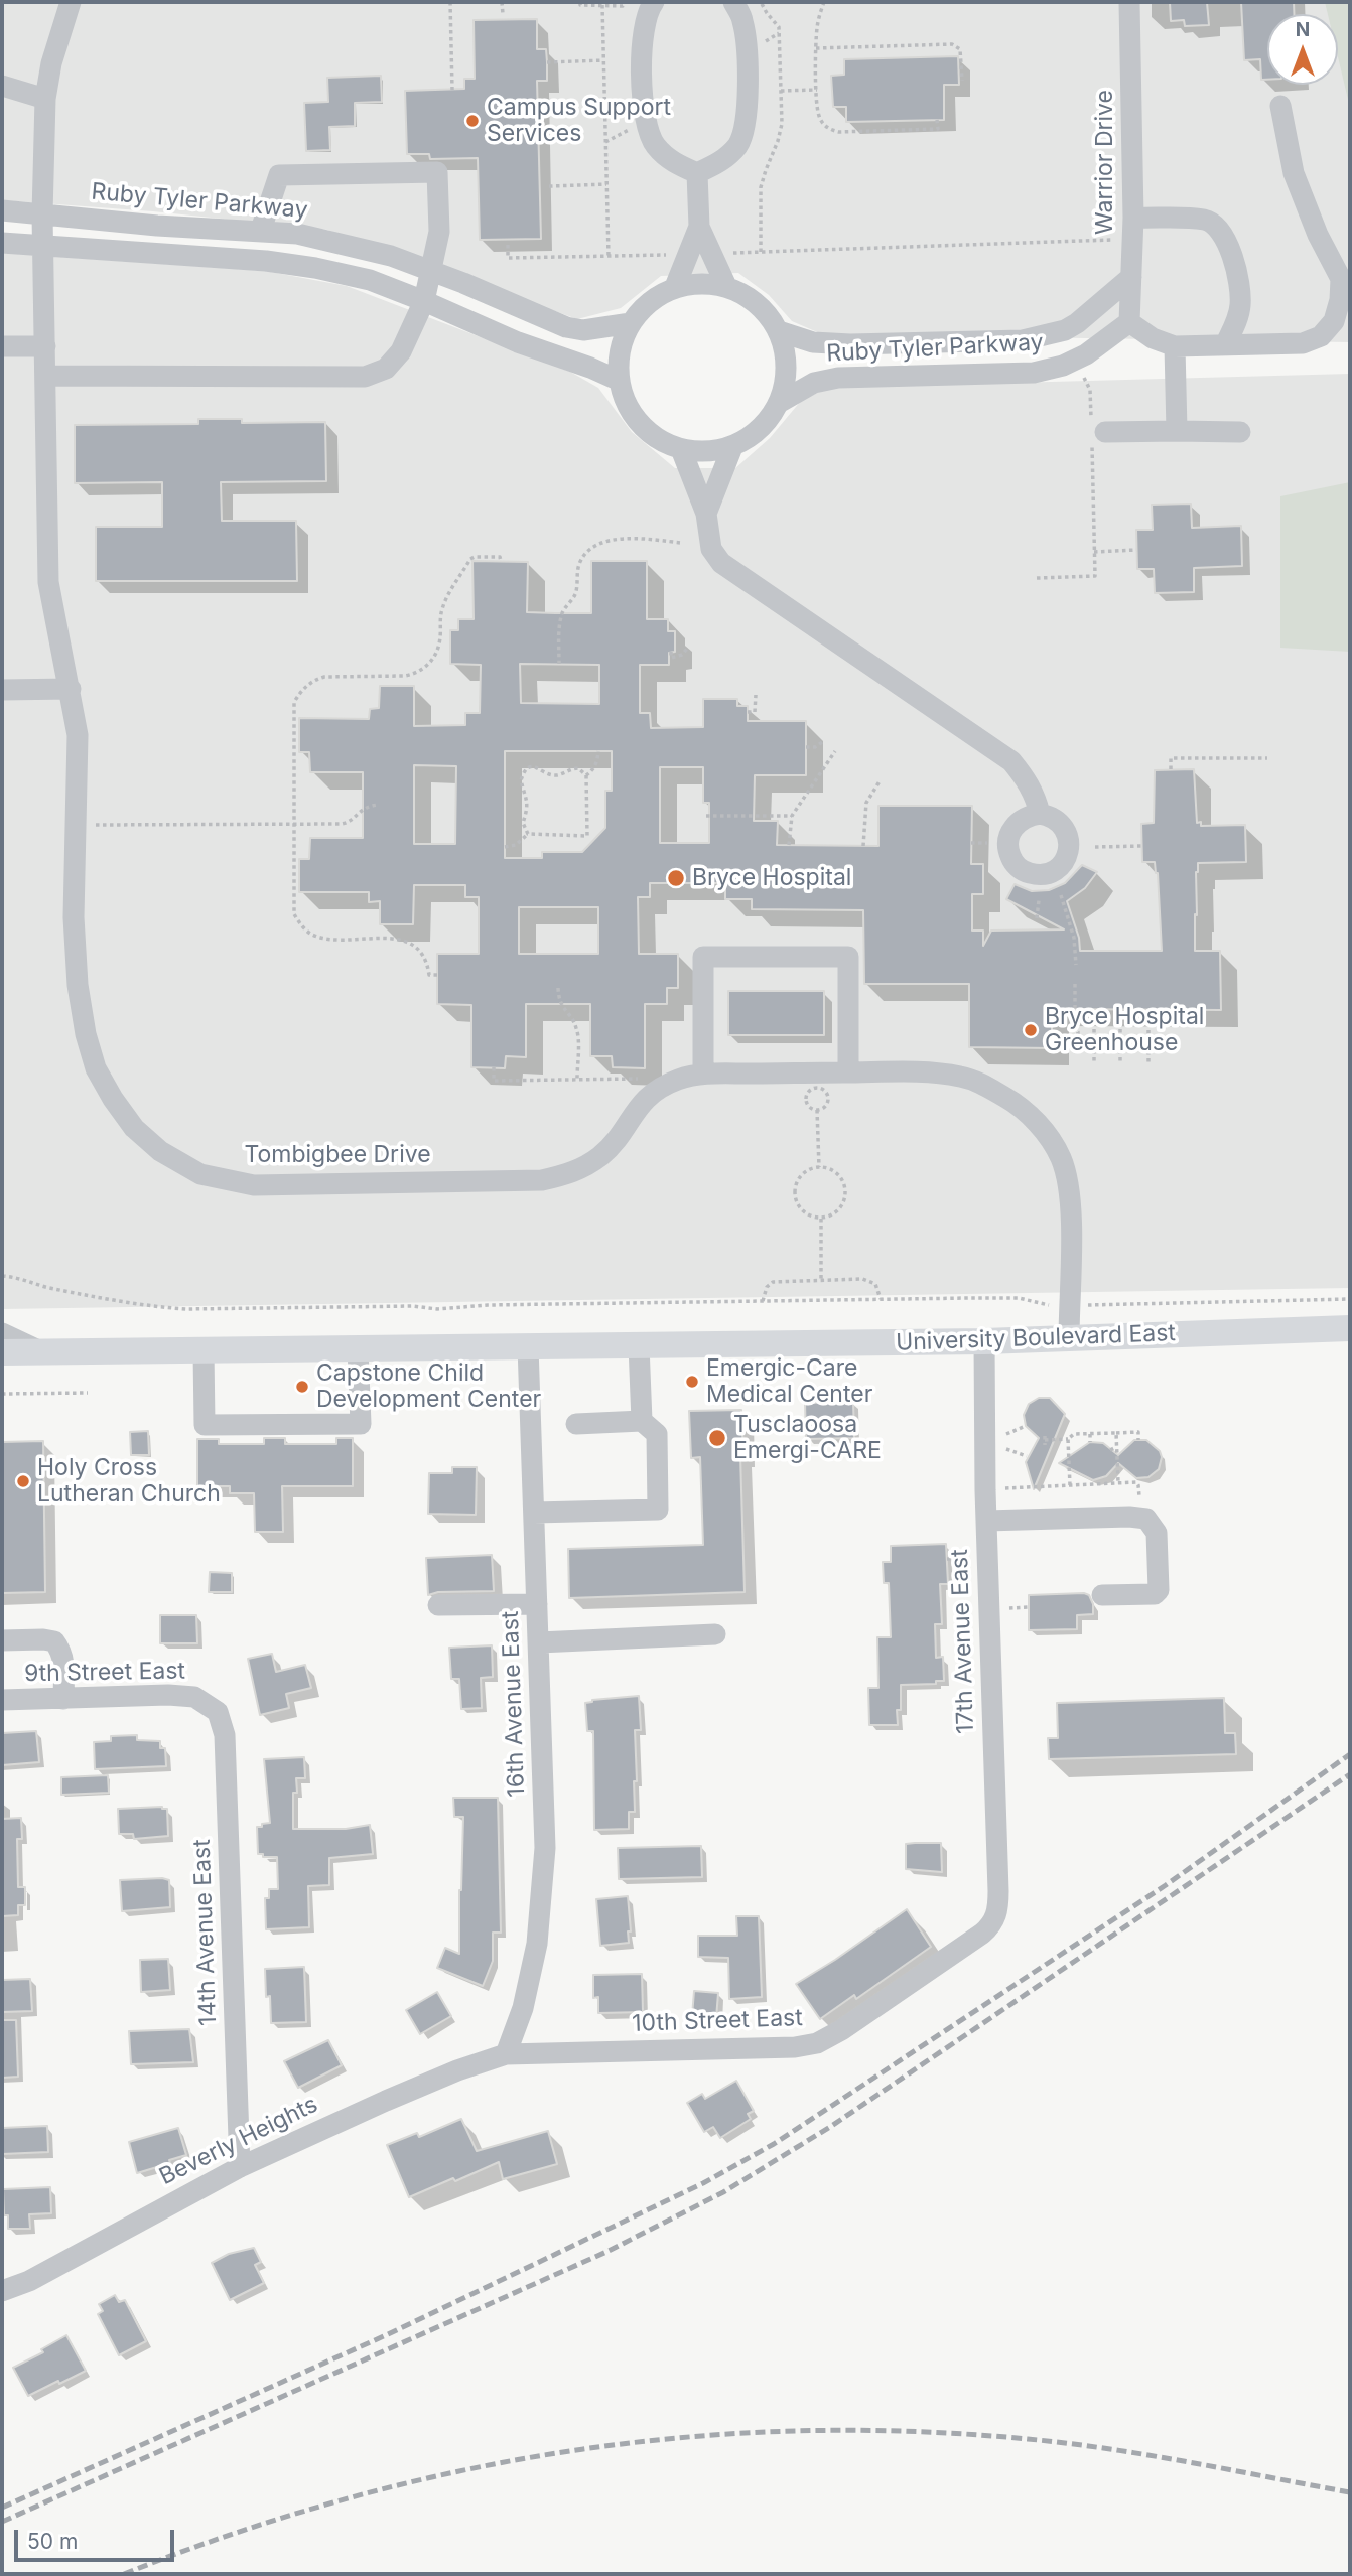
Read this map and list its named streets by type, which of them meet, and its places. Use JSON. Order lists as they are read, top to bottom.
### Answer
{
  "streets": {
    "main road": ["University Boulevard East"],
    "street": [
      "Warrior Drive",
      "Ruby Tyler Parkway",
      "Tombigbee Drive",
      "17th Avenue East",
      "9th Street East",
      "16th Avenue East",
      "14th Avenue East",
      "10th Street East",
      "Beverly Heights"
    ]
  },
  "crossings": [
    ["Warrior Drive", "Ruby Tyler Parkway"],
    ["Ruby Tyler Parkway", "Tombigbee Drive"],
    ["Tombigbee Drive", "University Boulevard East"],
    ["University Boulevard East", "17th Avenue East"],
    ["University Boulevard East", "16th Avenue East"],
    ["17th Avenue East", "10th Street East"],
    ["9th Street East", "14th Avenue East"],
    ["16th Avenue East", "10th Street East"],
    ["16th Avenue East", "Beverly Heights"],
    ["14th Avenue East", "Beverly Heights"],
    ["10th Street East", "Beverly Heights"]
  ],
  "places": [
    "Campus Support Services",
    "Bryce Hospital",
    "Bryce Hospital Greenhouse",
    "Emergic-Care Medical Center",
    "Capstone Child Development Center",
    "Tusclaoosa Emergi-CARE",
    "Holy Cross Lutheran Church"
  ],
  "scale_bar": "50 m",
  "north": "top"
}
